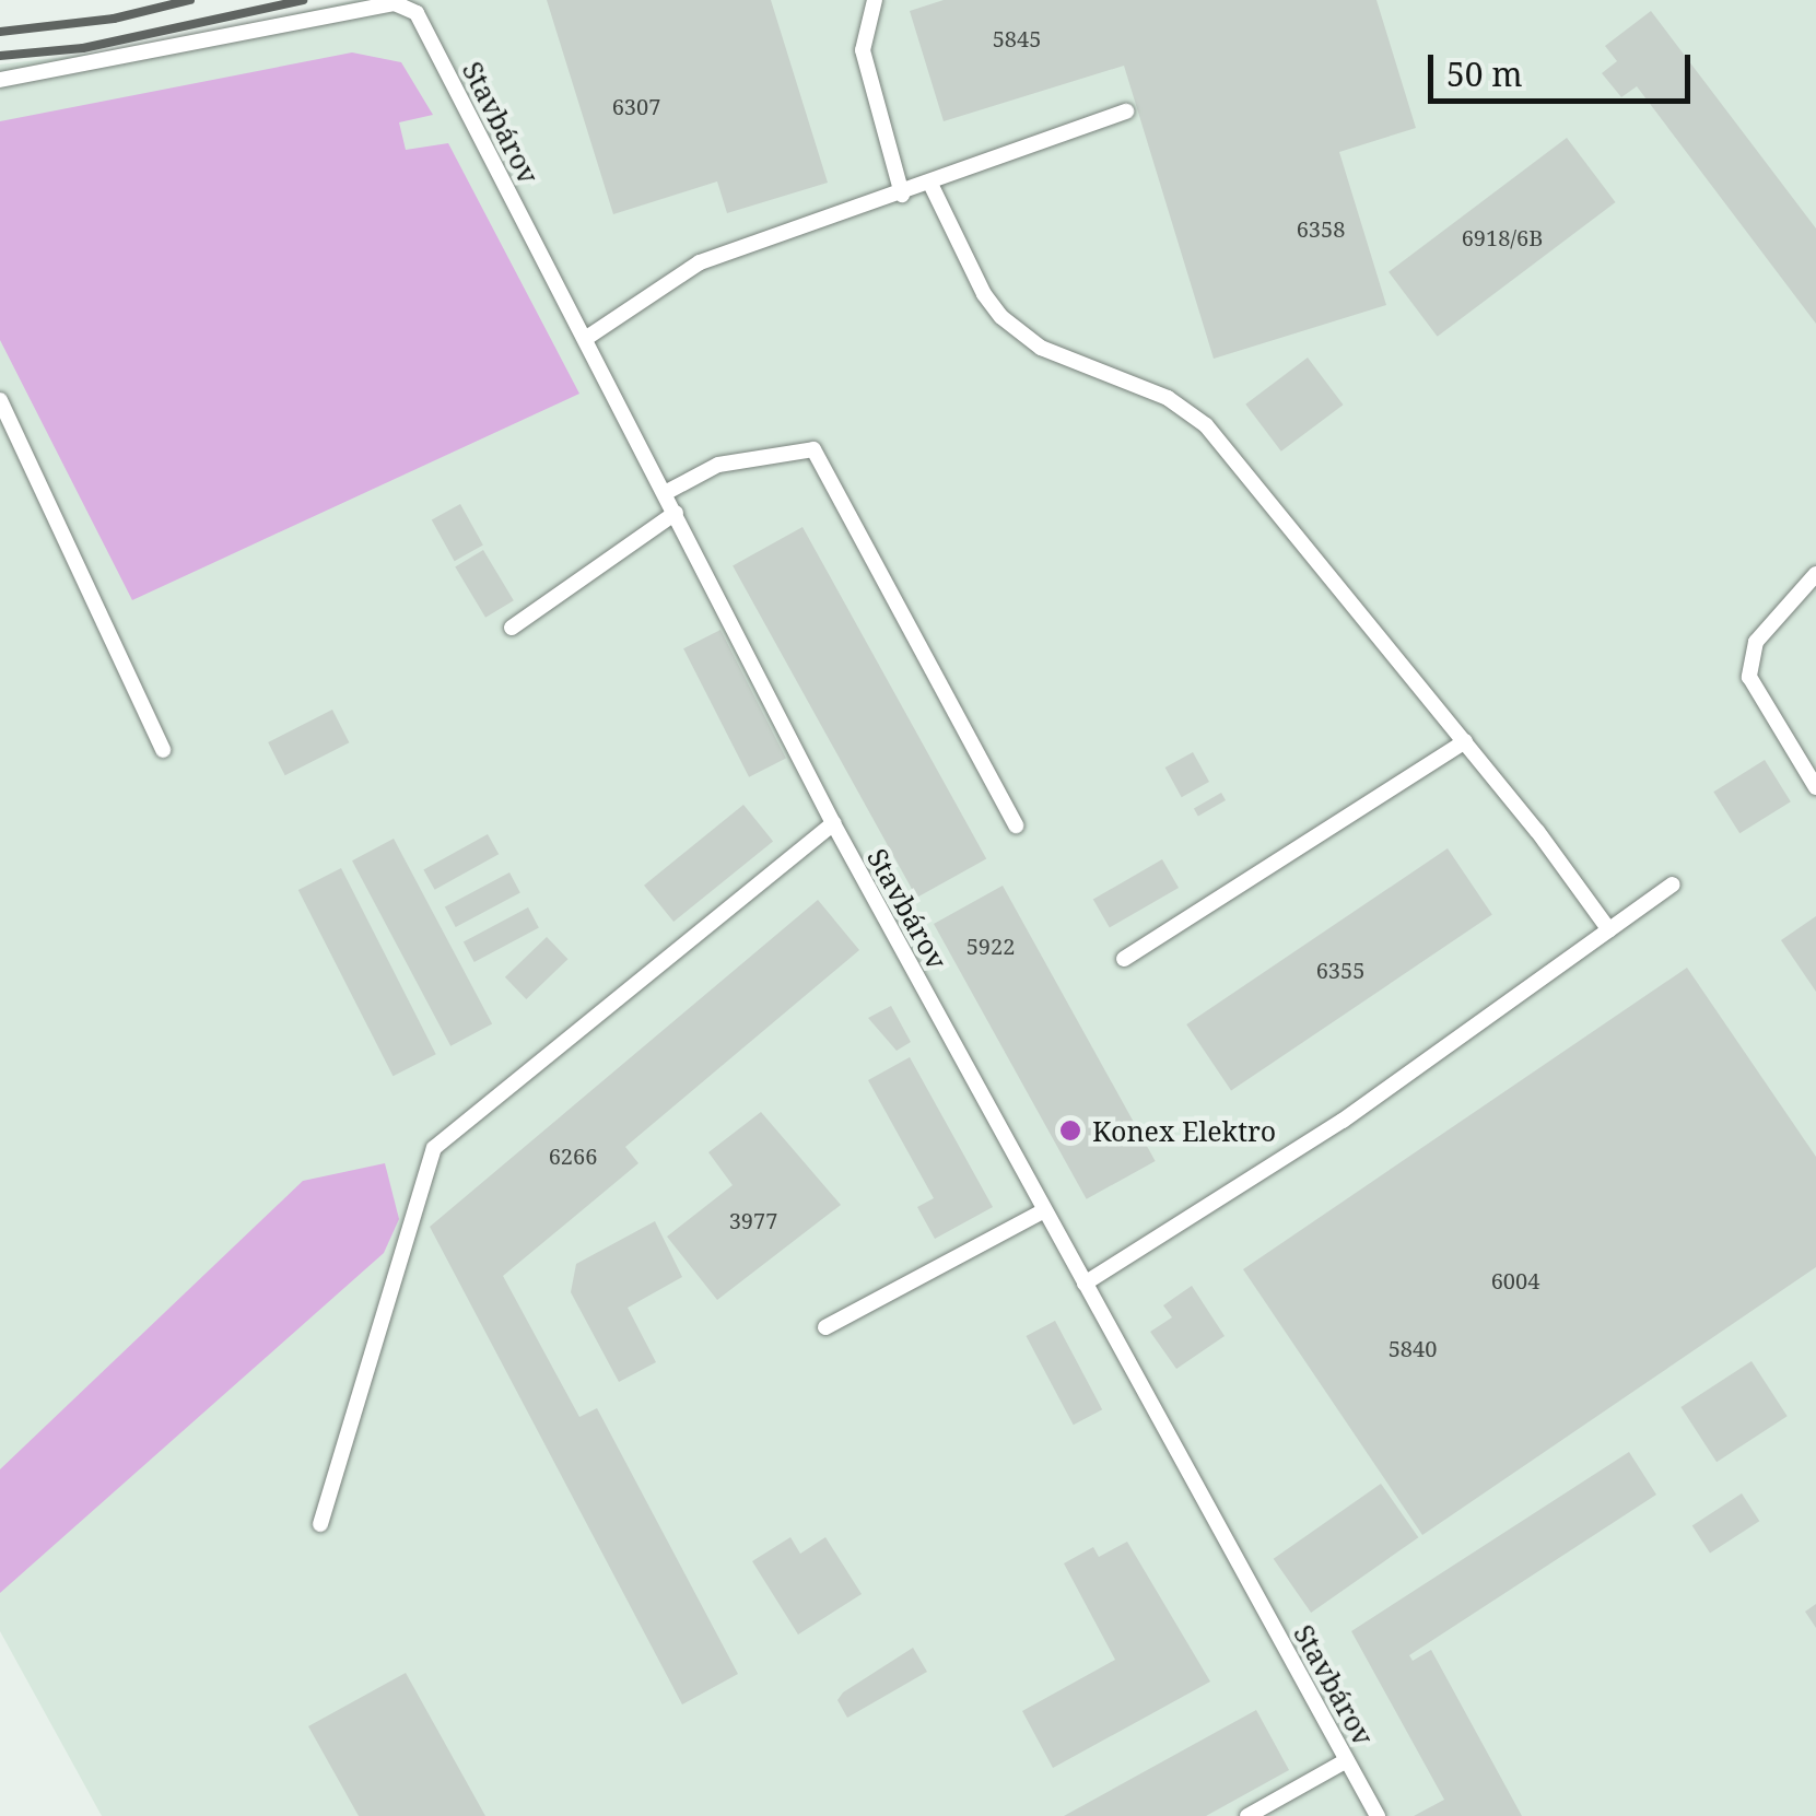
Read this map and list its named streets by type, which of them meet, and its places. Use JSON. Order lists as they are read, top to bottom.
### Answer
{
  "streets": {
    "lane": ["Stavbárov"]
  },
  "places": ["Konex Elektro"],
  "house_numbers": [
    "5845",
    "6307",
    "6358",
    "6918/6B",
    "5922",
    "6355",
    "6266",
    "3977",
    "6004",
    "5840"
  ],
  "scale_bar": "50 m"
}
